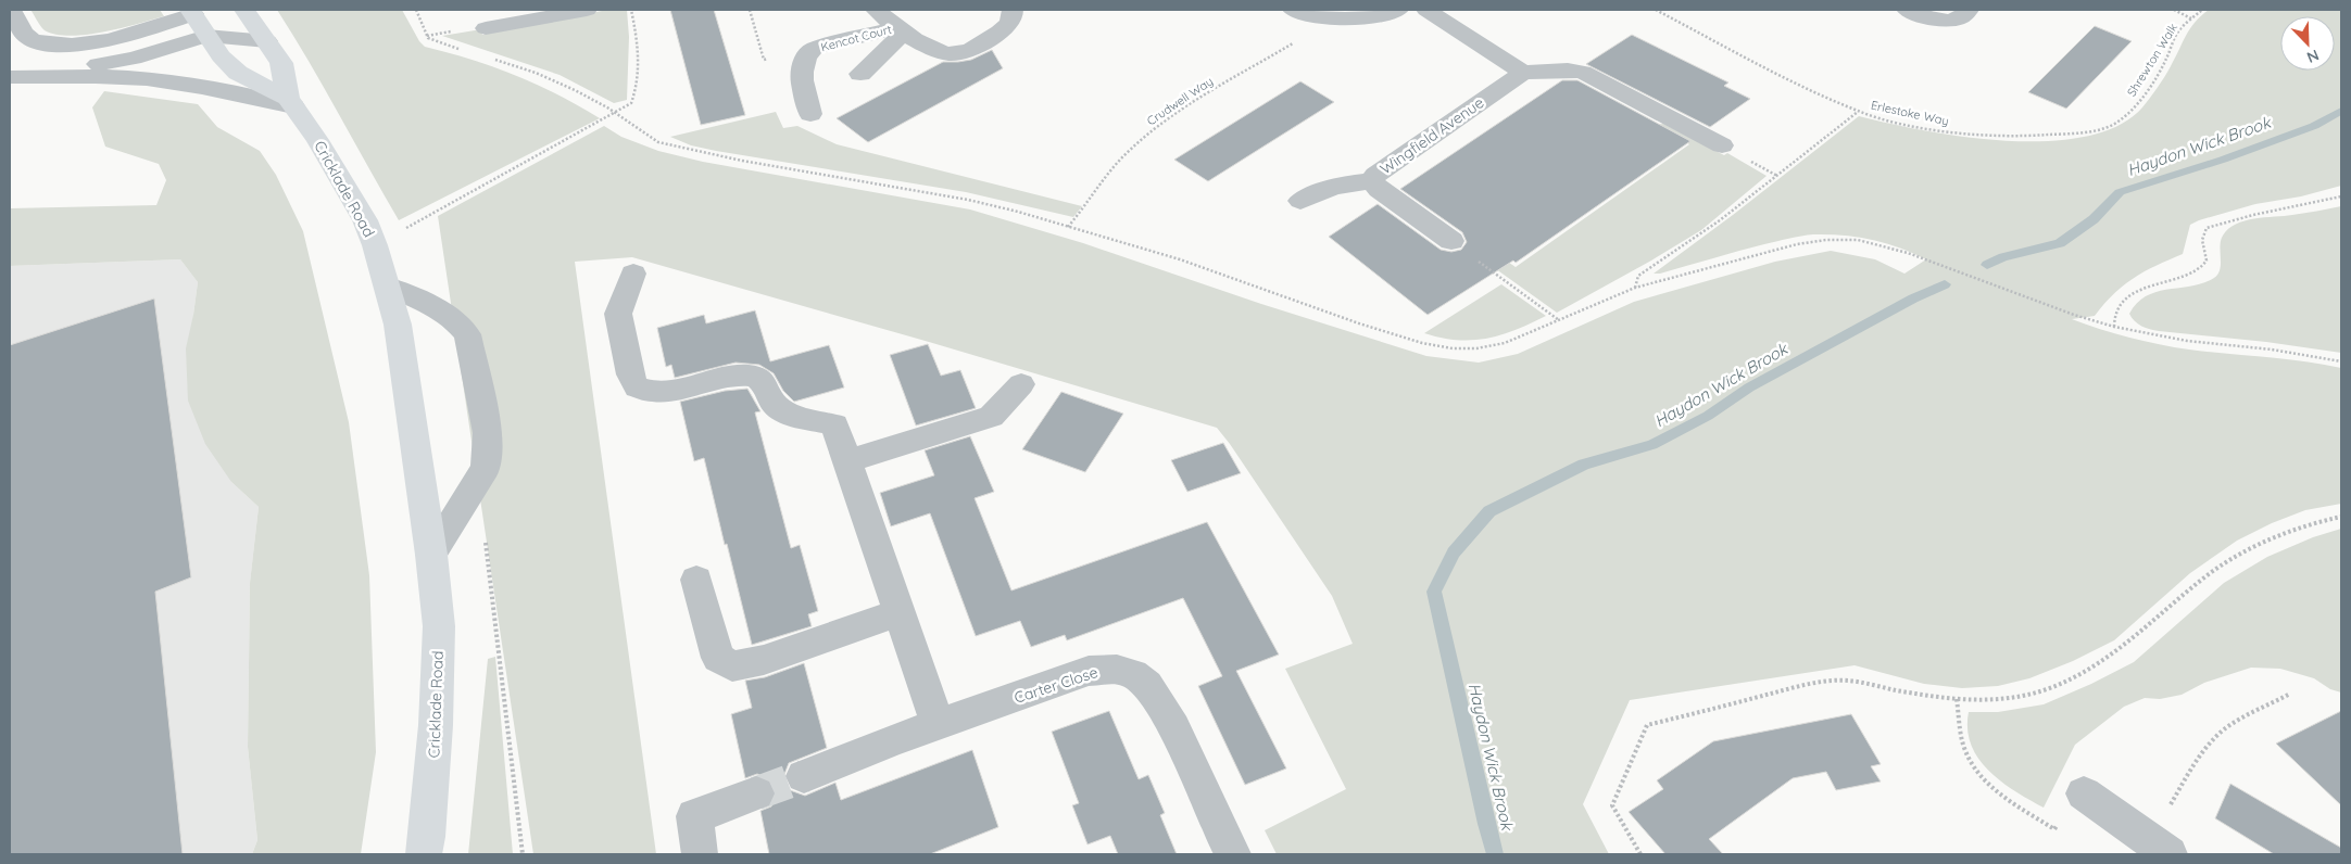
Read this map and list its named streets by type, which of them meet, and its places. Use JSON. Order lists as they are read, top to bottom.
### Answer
{
  "streets": {
    "main road": ["Cricklade Road"],
    "street": ["Kencot Court", "Wingfield Avenue", "Carter Close"],
    "path": ["Shrewton Walk", "Crudwell Way", "Erlestoke Way"]
  },
  "crossings": [
    ["Shrewton Walk", "Erlestoke Way"]
  ],
  "water": ["Haydon Wick Brook"],
  "north": "bottom right"
}
